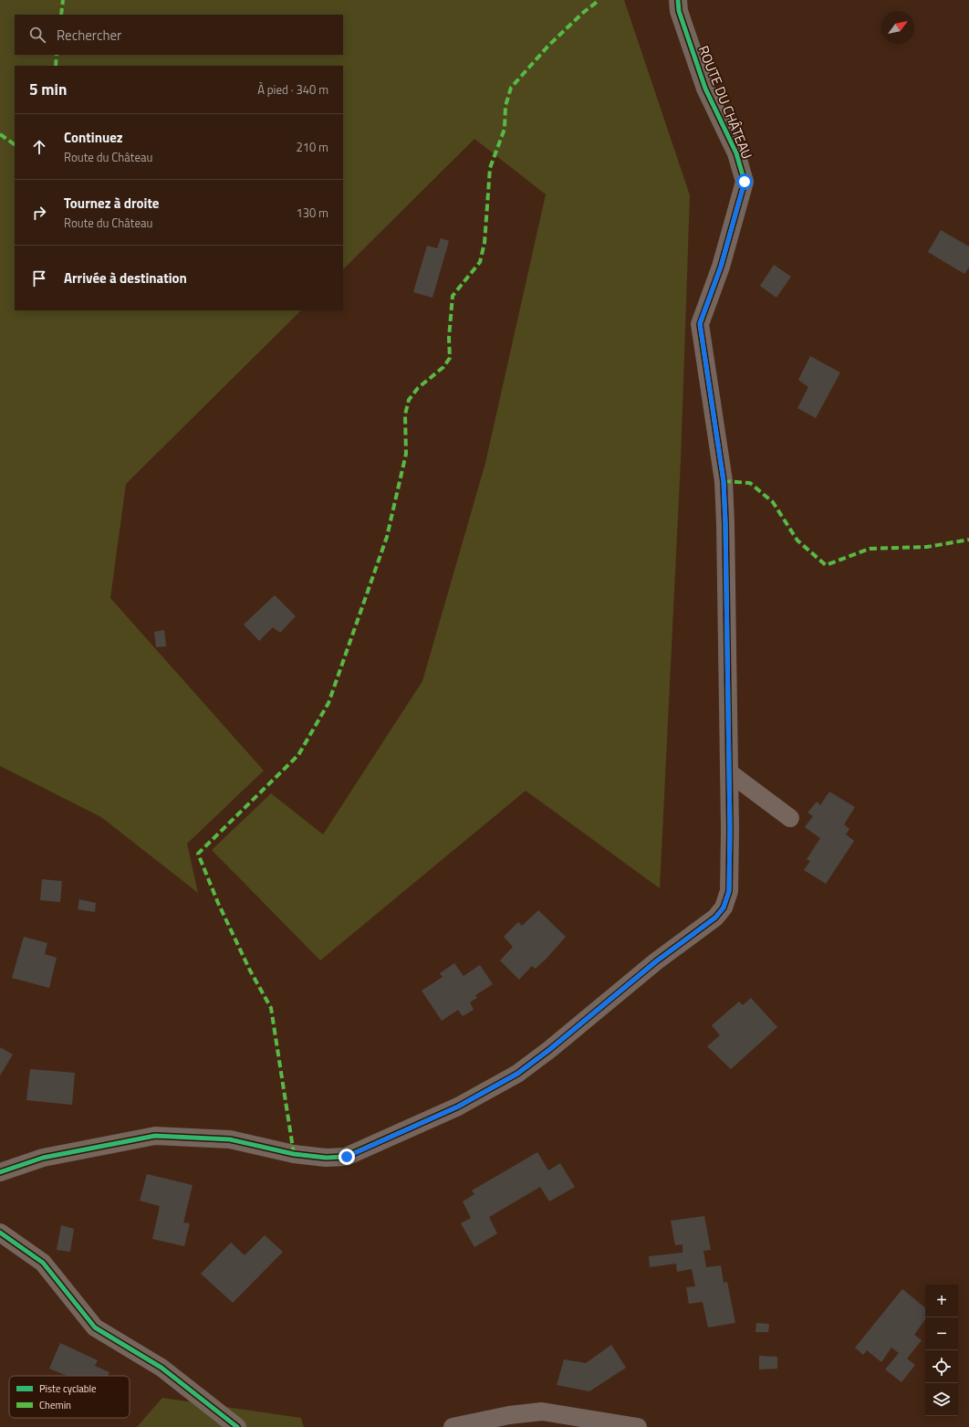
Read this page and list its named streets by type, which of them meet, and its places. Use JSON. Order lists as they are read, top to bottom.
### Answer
{
  "streets": {
    "street": ["ROUTE DU CHÂTEAU"]
  },
  "legend": ["Piste cyclable", "Chemin"],
  "north": "top right",
  "page": {
    "search": "Rechercher",
    "heading": ["5 min", "À pied · 340 m"],
    "list": [
      ["Continuez", "Route du Château", "210 m"],
      ["Tournez à droite", "Route du Château", "130 m"],
      "Arrivée à destination"
    ],
    "map_buttons": ["+", "−"]
  }
}
